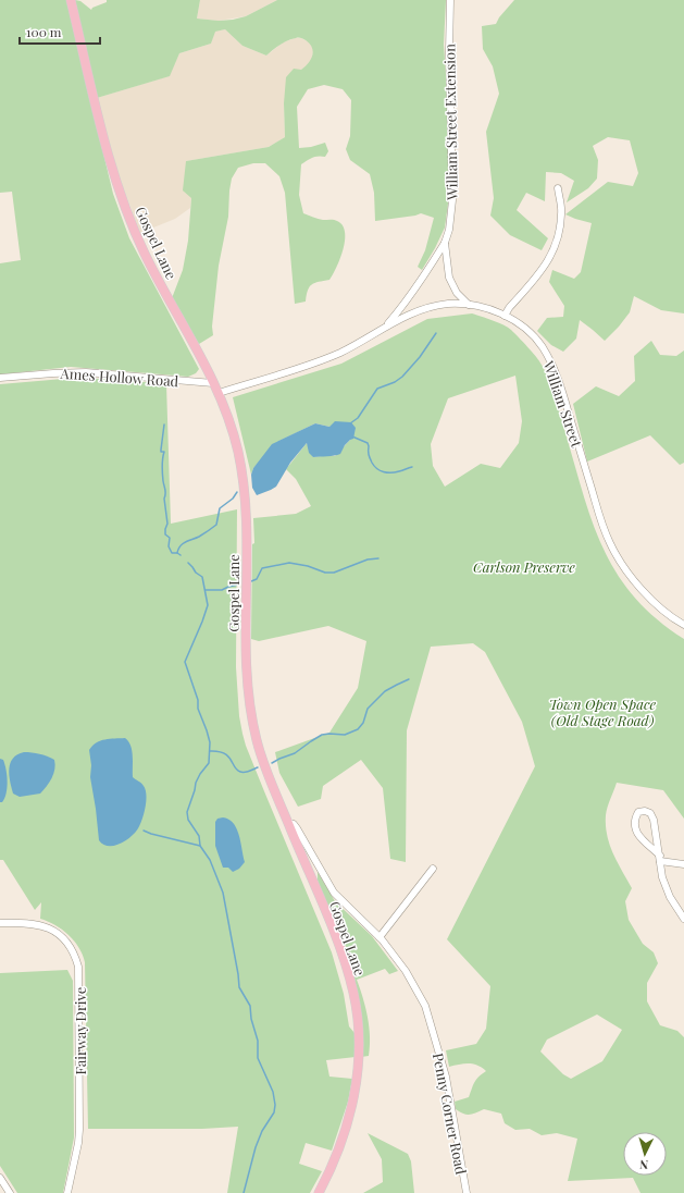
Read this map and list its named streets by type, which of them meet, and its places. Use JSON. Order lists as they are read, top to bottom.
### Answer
{
  "streets": {
    "main road": ["Gospel Lane"],
    "street": [
      "William Street Extension",
      "Ames Hollow Road",
      "William Street",
      "Fairway Drive",
      "Penny Corner Road"
    ]
  },
  "crossings": [
    ["William Street Extension", "William Street"],
    ["Gospel Lane", "Ames Hollow Road"],
    ["Gospel Lane", "William Street"],
    ["Gospel Lane", "Penny Corner Road"]
  ],
  "parks": ["Carlson Preserve", "Town Open Space (Old Stage Road)"],
  "scale_bar": "100 m",
  "north": "bottom"
}
